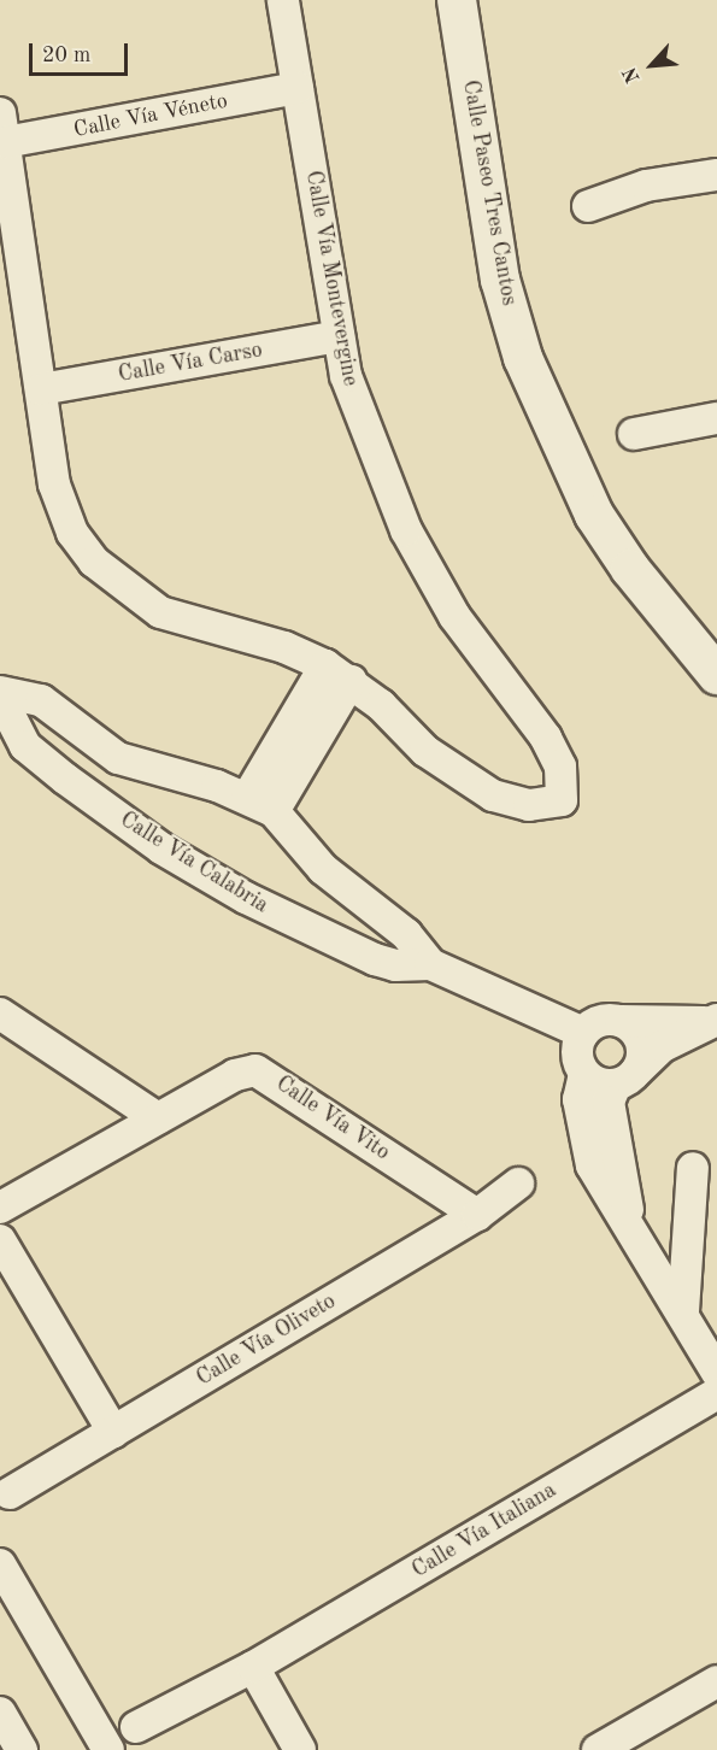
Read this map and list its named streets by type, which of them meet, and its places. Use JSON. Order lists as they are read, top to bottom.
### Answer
{
  "streets": {
    "street": [
      "Calle Vía Véneto",
      "Calle Paseo Tres Cantos",
      "Calle Vía Montevergine",
      "Calle Vía Carso",
      "Calle Vía Calabria",
      "Calle Vía Vito",
      "Calle Vía Oliveto",
      "Calle Vía Italiana"
    ]
  },
  "crossings": [
    ["Calle Vía Véneto", "Calle Vía Montevergine"],
    ["Calle Vía Montevergine", "Calle Vía Carso"],
    ["Calle Vía Vito", "Calle Vía Oliveto"]
  ],
  "scale_bar": "20 m",
  "north": "bottom left"
}
